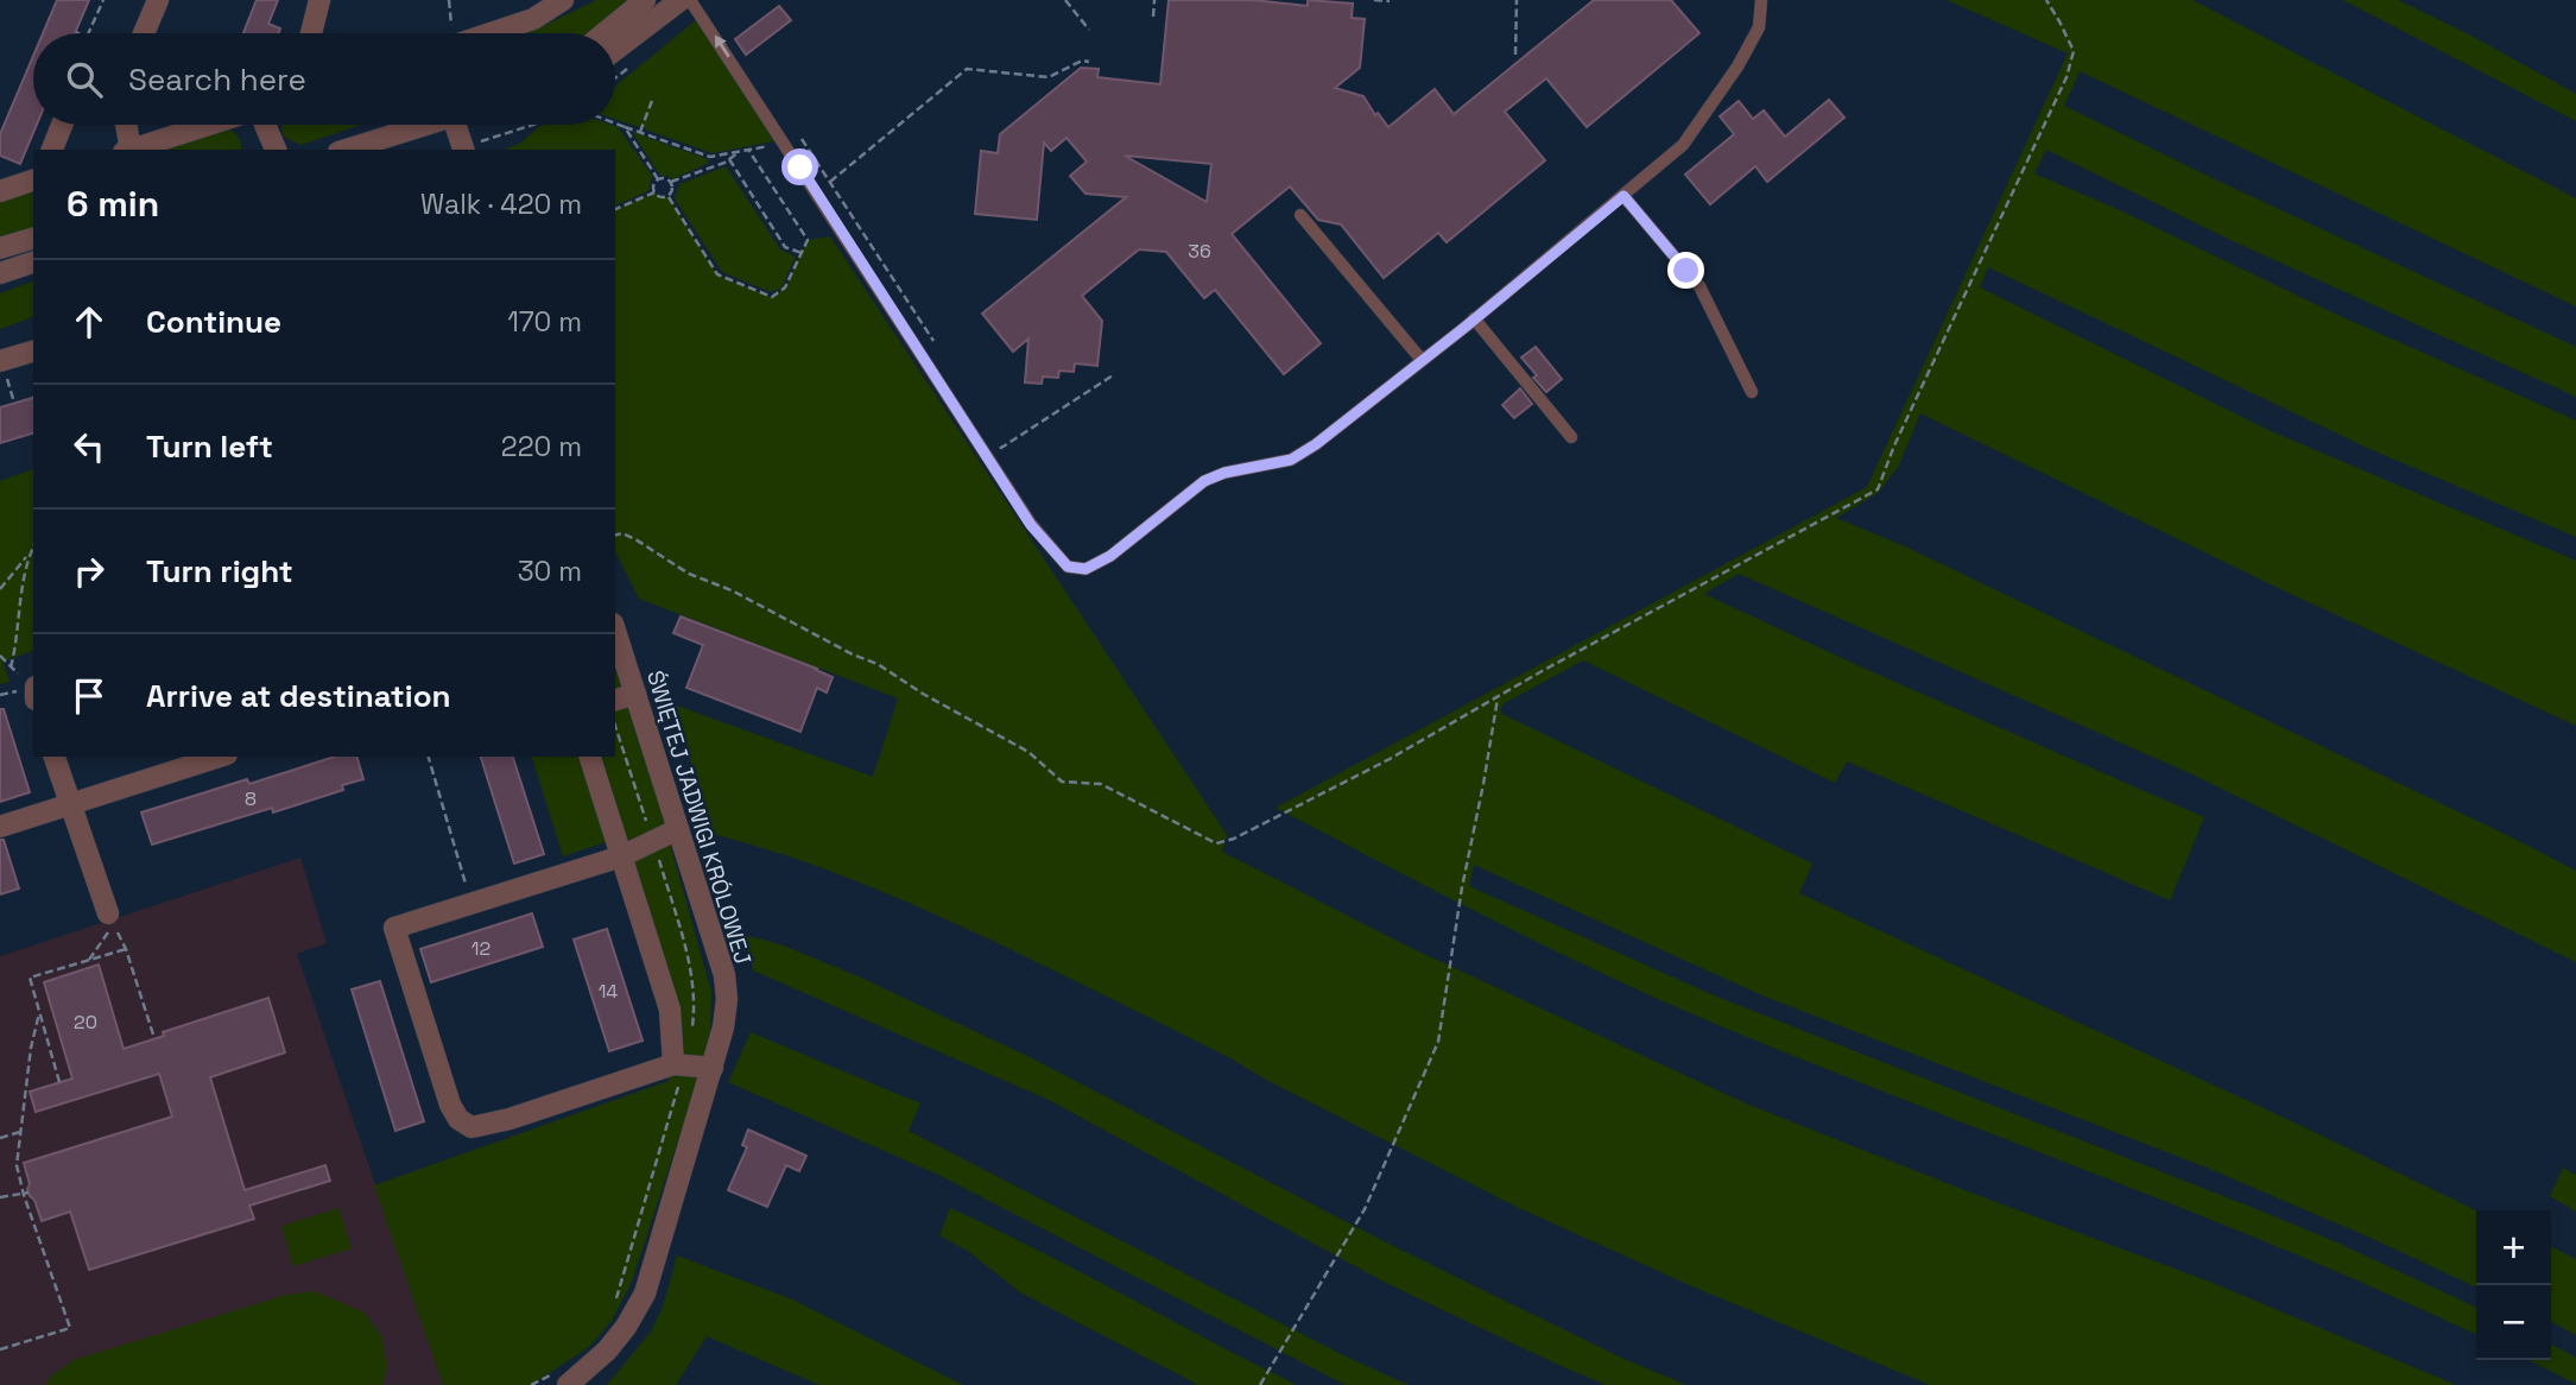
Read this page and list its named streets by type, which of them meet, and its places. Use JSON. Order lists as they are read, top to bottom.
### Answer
{
  "streets": {
    "street": ["ŚWIĘTEJ JADWIGI KRÓLOWEJ"]
  },
  "house_numbers": [
    "36",
    "8",
    "12",
    "14",
    "20"
  ],
  "page": {
    "search": "Search here",
    "heading": ["6 min", "Walk · 420 m"],
    "list": [
      ["Continue", "170 m"],
      ["Turn left", "220 m"],
      ["Turn right", "30 m"],
      "Arrive at destination"
    ],
    "map_buttons": ["+", "−"]
  }
}
